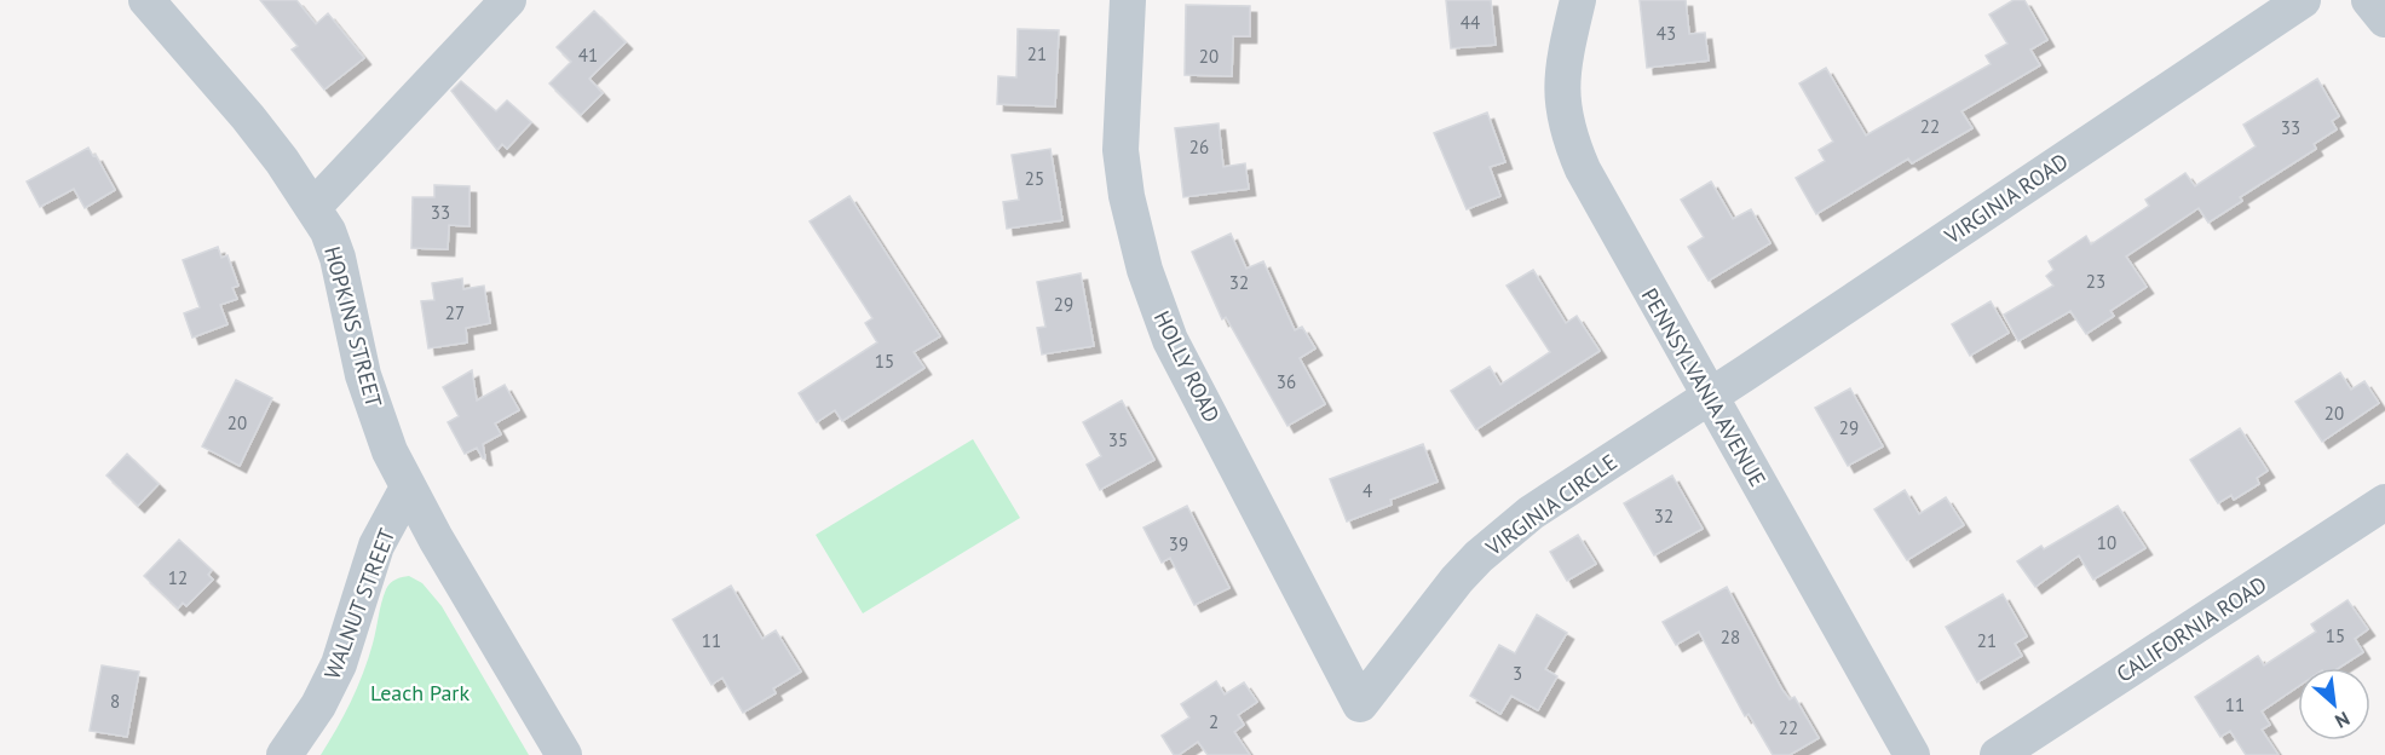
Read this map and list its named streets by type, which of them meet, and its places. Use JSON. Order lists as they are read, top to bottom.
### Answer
{
  "streets": {
    "street": [
      "VIRGINIA ROAD",
      "HOPKINS STREET",
      "HOLLY ROAD",
      "PENNSYLVANIA AVENUE",
      "VIRGINIA CIRCLE",
      "WALNUT STREET",
      "CALIFORNIA ROAD"
    ]
  },
  "crossings": [
    ["VIRGINIA ROAD", "PENNSYLVANIA AVENUE"],
    ["VIRGINIA ROAD", "VIRGINIA CIRCLE"],
    ["HOPKINS STREET", "WALNUT STREET"],
    ["HOLLY ROAD", "VIRGINIA CIRCLE"],
    ["PENNSYLVANIA AVENUE", "VIRGINIA CIRCLE"]
  ],
  "parks": ["Leach Park"],
  "house_numbers": [
    "44",
    "43",
    "21",
    "41",
    "20",
    "22",
    "33",
    "26",
    "25",
    "33",
    "23",
    "32",
    "29",
    "27",
    "15",
    "36",
    "20",
    "20",
    "29",
    "35",
    "4",
    "32",
    "10",
    "39",
    "12",
    "15",
    "28",
    "11",
    "21",
    "3",
    "8",
    "11",
    "2",
    "22"
  ],
  "north": "bottom right"
}
